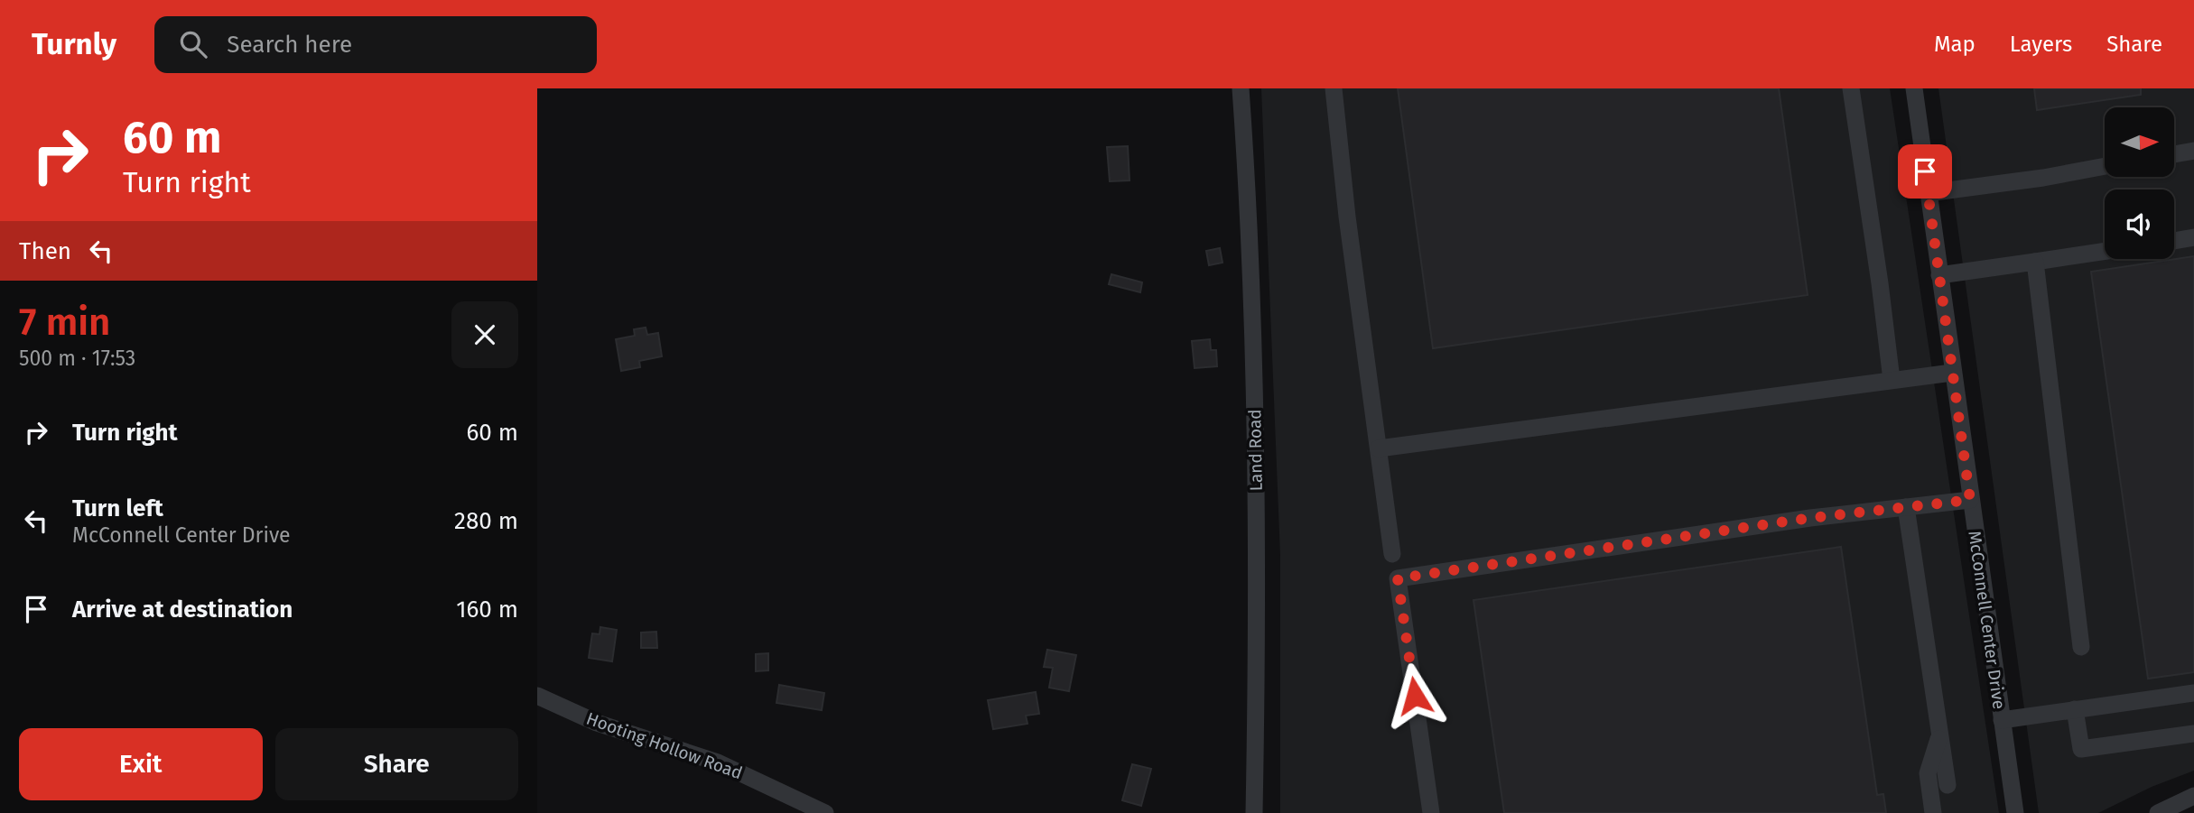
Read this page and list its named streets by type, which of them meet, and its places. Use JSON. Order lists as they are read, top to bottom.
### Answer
{
  "streets": {
    "street": ["Land Road", "McConnell Center Drive", "Hooting Hollow Road"]
  },
  "north": "right",
  "page": {
    "header": "Turnly",
    "search": "Search here",
    "nav": ["Map", "Layers", "Share"],
    "turn": ["60 m", "Turn right"],
    "then": "Then",
    "heading": ["7 min", "500 m · 17:53"],
    "list": [
      {
        "name": "Turn right",
        "value": "60 m"
      },
      {
        "name": "Turn left",
        "note": "McConnell Center Drive",
        "value": "280 m"
      },
      {
        "name": "Arrive at destination",
        "value": "160 m"
      }
    ],
    "buttons": ["Exit", "Share"]
  }
}
